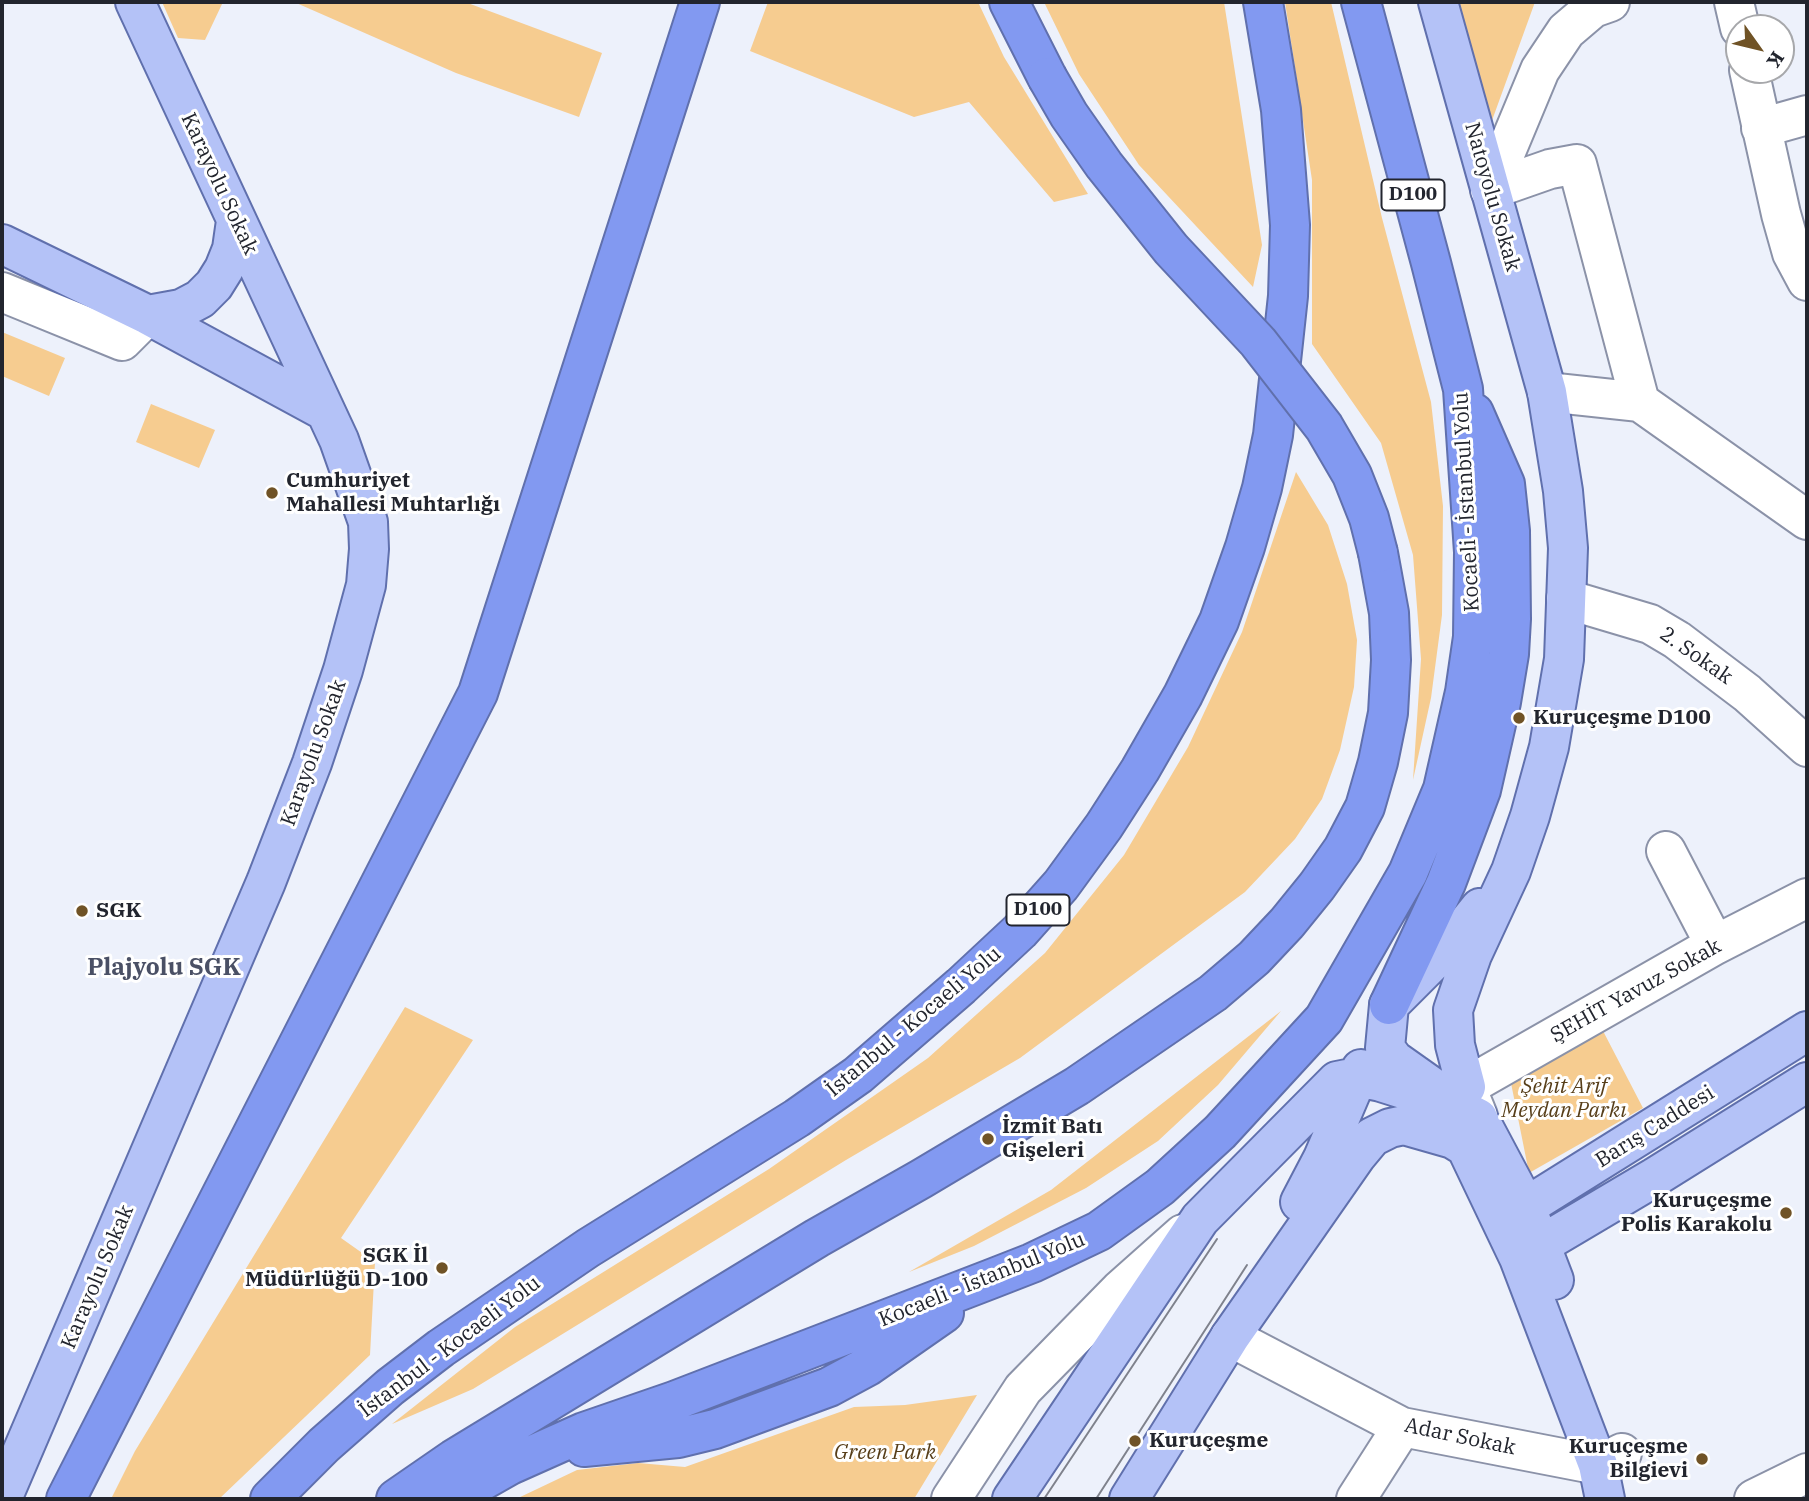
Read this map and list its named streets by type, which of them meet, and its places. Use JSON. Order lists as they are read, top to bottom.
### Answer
{
  "streets": {
    "highway": ["D100", "Kocaeli - İstanbul Yolu", "İstanbul - Kocaeli Yolu"],
    "main road": ["Karayolu Sokak", "Natoyolu Sokak", "Barış Caddesi"],
    "street": ["2. Sokak", "ŞEHİT Yavuz Sokak", "Adar Sokak"]
  },
  "crossings": [
    ["Natoyolu Sokak", "2. Sokak"]
  ],
  "districts": ["Plajyolu SGK"],
  "parks": ["Şehit Arif Meydan Parkı", "Green Park"],
  "places": [
    "Cumhuriyet Mahallesi Muhtarlığı",
    "Kuruçeşme D100",
    "SGK",
    "İzmit Batı Gişeleri",
    "Kuruçeşme Polis Karakolu",
    "SGK İl Müdürlüğü D-100",
    "Kuruçeşme",
    "Kuruçeşme Bilgievi"
  ],
  "north": "bottom right"
}
